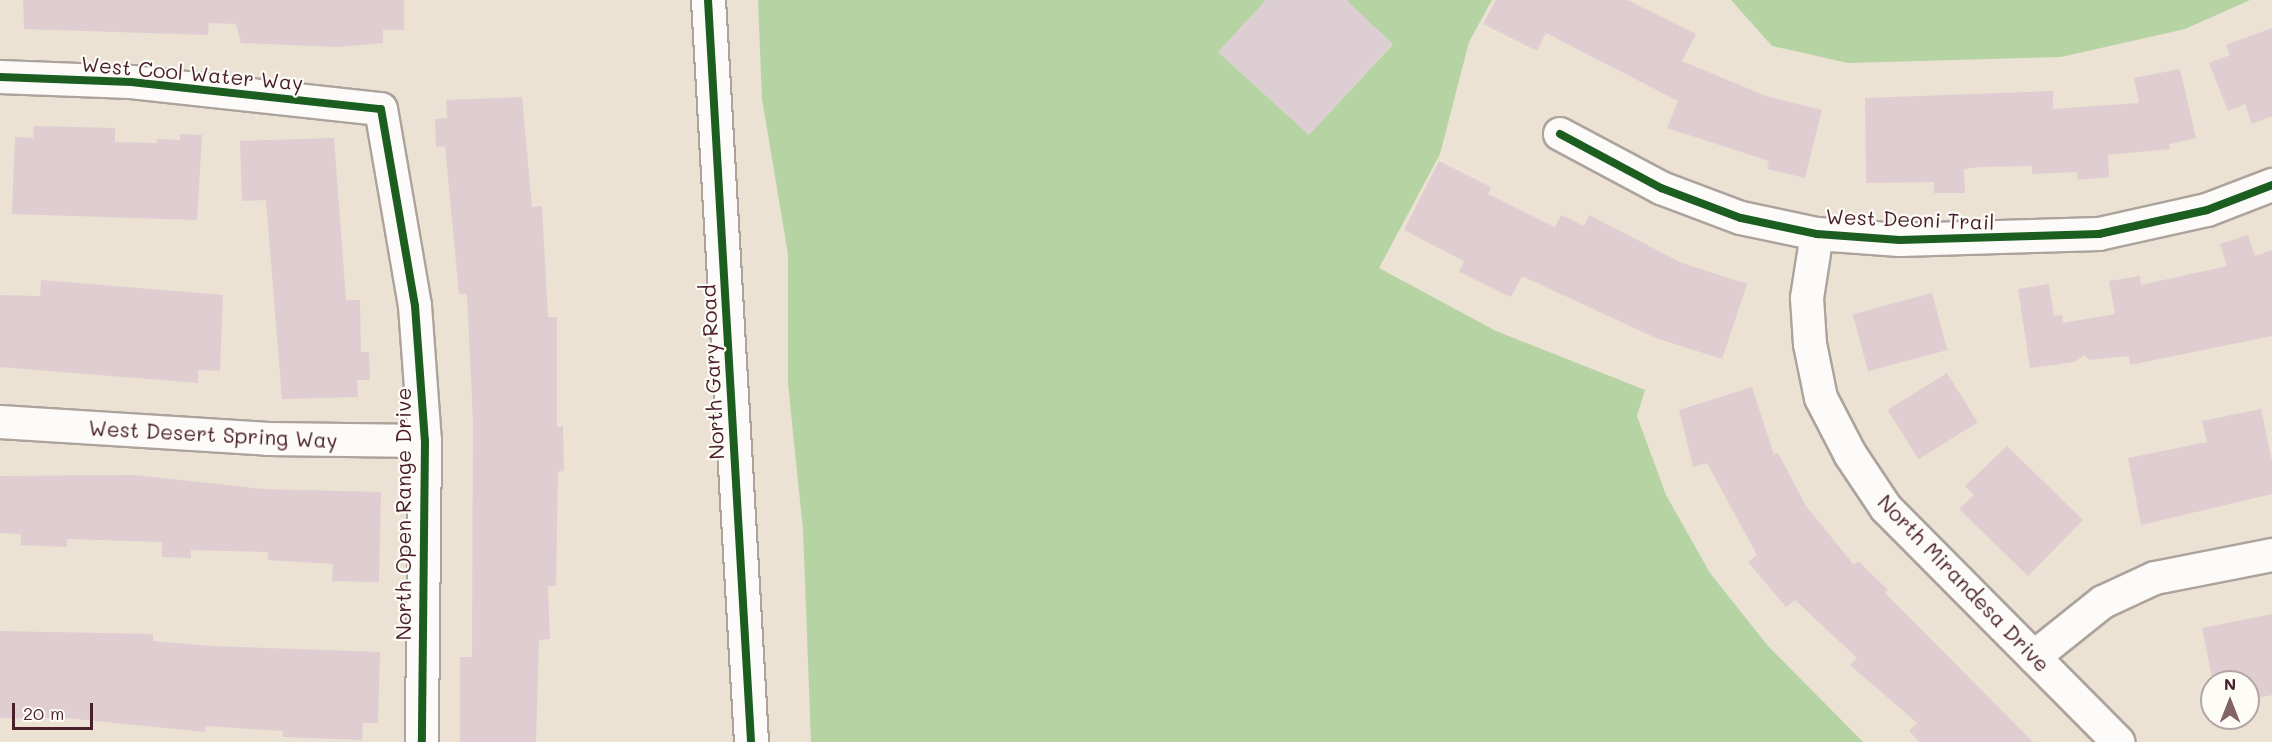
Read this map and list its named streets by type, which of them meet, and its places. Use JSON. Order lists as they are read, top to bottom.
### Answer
{
  "streets": {
    "main road": ["North Gary Road"],
    "street": [
      "West Cool Water Way",
      "West Deoni Trail",
      "West Desert Spring Way",
      "North Open Range Drive",
      "North Mirandesa Drive"
    ]
  },
  "crossings": [
    ["West Cool Water Way", "North Open Range Drive"],
    ["West Deoni Trail", "North Mirandesa Drive"],
    ["West Desert Spring Way", "North Open Range Drive"]
  ],
  "scale_bar": "20 m",
  "north": "top"
}
